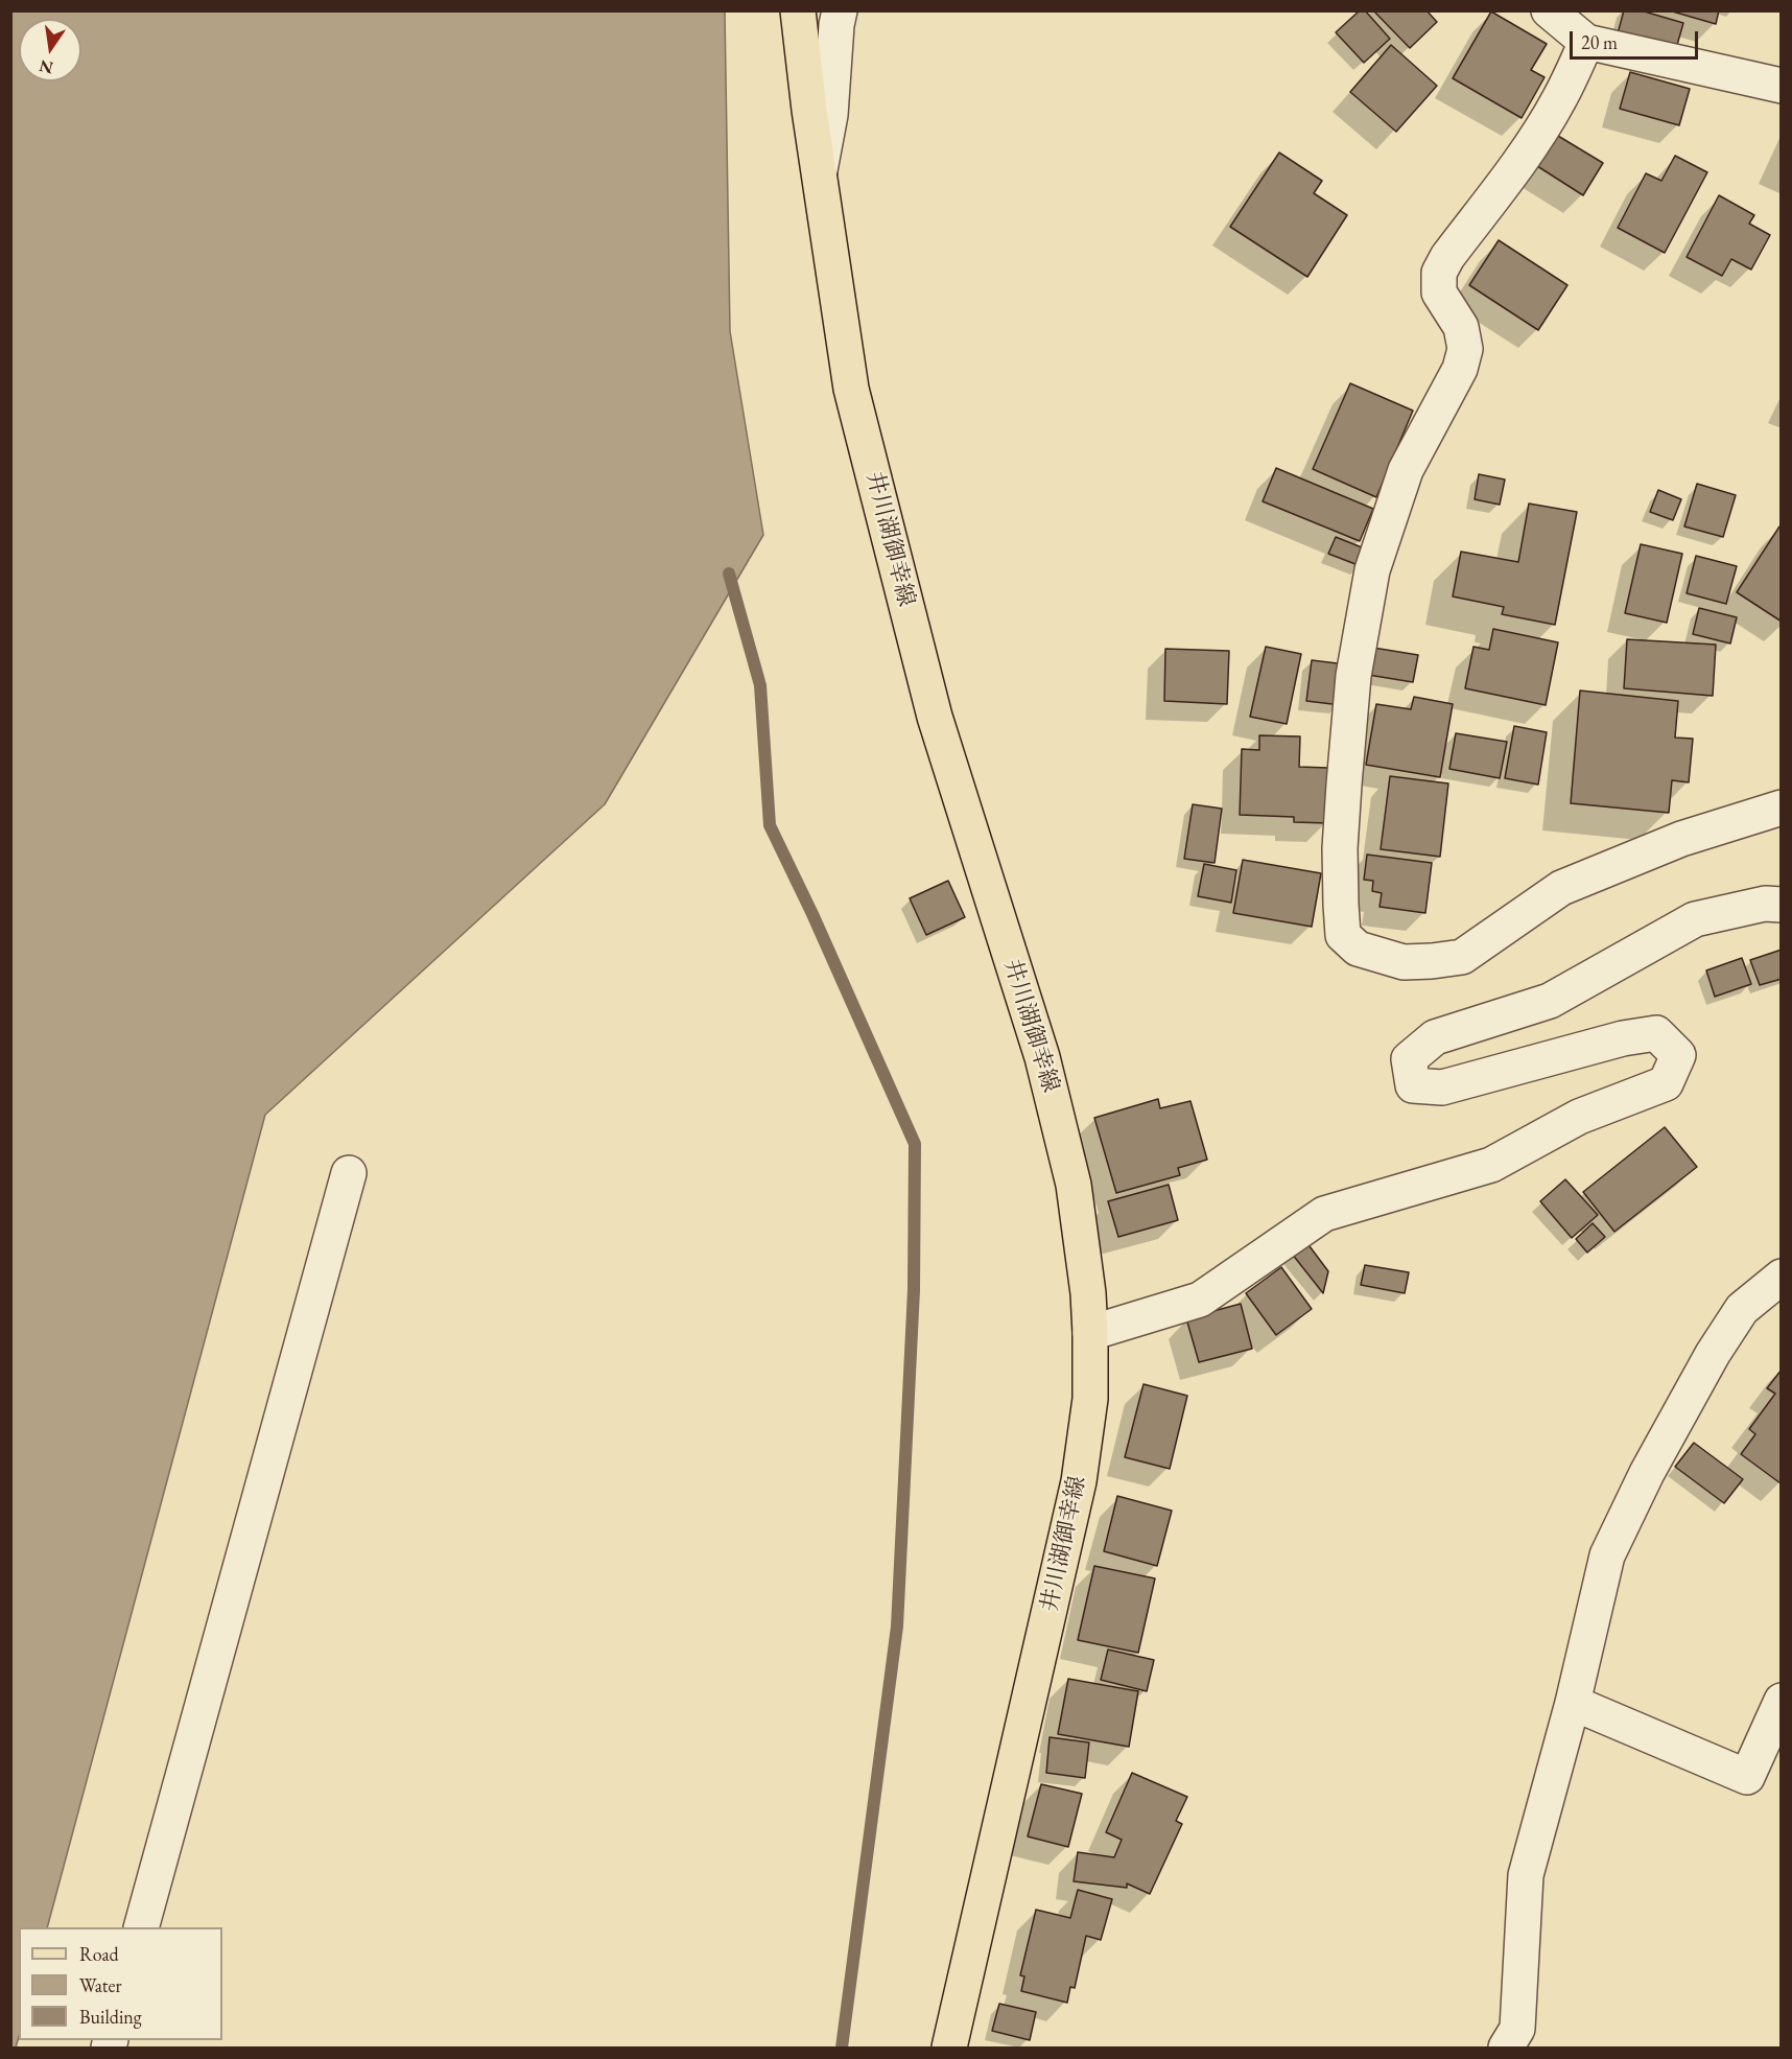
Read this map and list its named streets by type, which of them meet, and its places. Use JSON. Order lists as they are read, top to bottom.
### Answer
{
  "streets": {
    "main road": ["井川湖御幸線"]
  },
  "legend": ["Road", "Water", "Building"],
  "scale_bar": "20 m",
  "north": "bottom"
}
